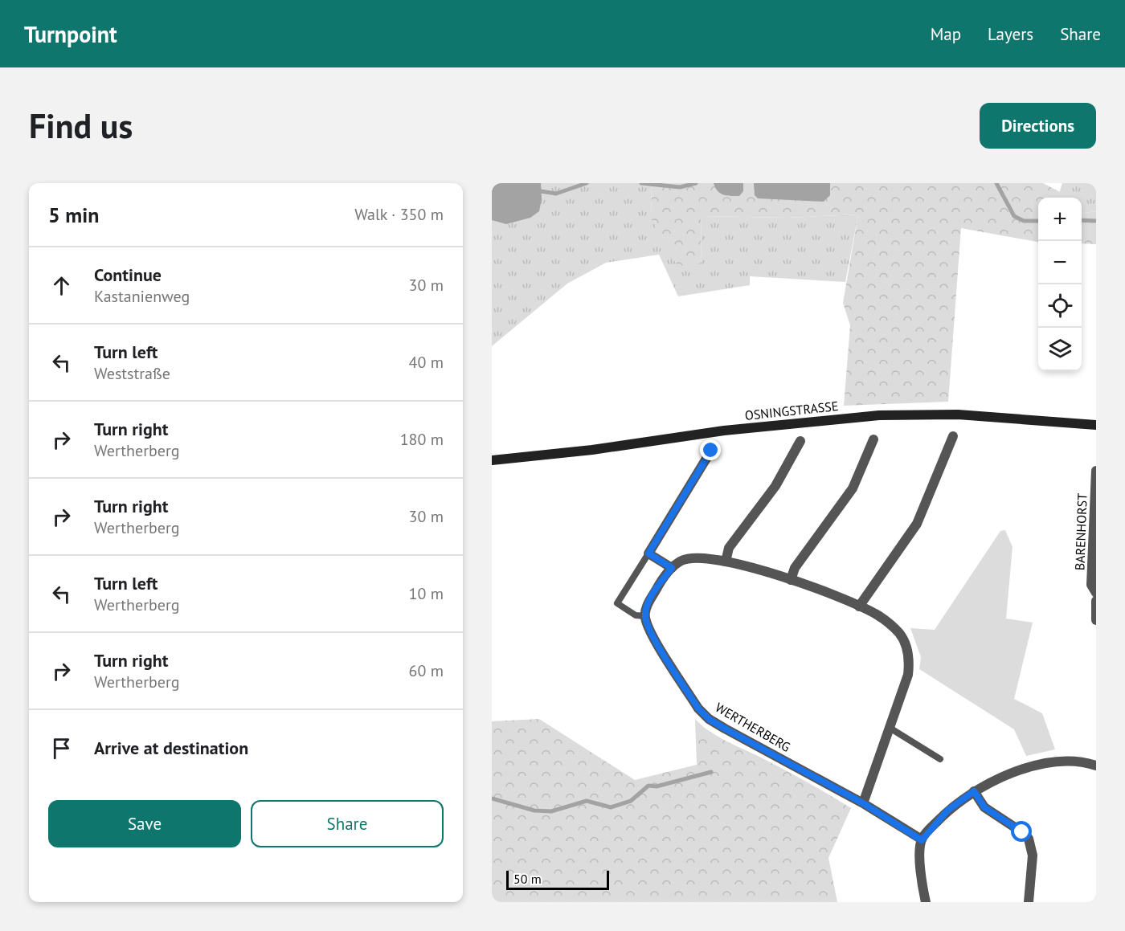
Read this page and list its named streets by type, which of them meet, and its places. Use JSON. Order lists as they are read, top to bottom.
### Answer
{
  "streets": {
    "street": ["OSNINGSTRASSE", "BARENHORST", "WERTHERBERG"]
  },
  "scale_bar": "50 m",
  "page": {
    "header": "Turnpoint",
    "nav": ["Map", "Layers", "Share"],
    "buttons": [
      "Directions",
      ["Save", "Share"]
    ],
    "title": "Find us",
    "heading": ["5 min", "Walk · 350 m"],
    "map_buttons": ["+", "−"],
    "list": [
      ["Continue", "Kastanienweg", "30 m"],
      ["Turn left", "Weststraße", "40 m"],
      ["Turn right", "Wertherberg", "180 m"],
      ["Turn right", "Wertherberg", "30 m"],
      ["Turn left", "Wertherberg", "10 m"],
      ["Turn right", "Wertherberg", "60 m"],
      "Arrive at destination"
    ],
    "scale": "50 m"
  }
}
